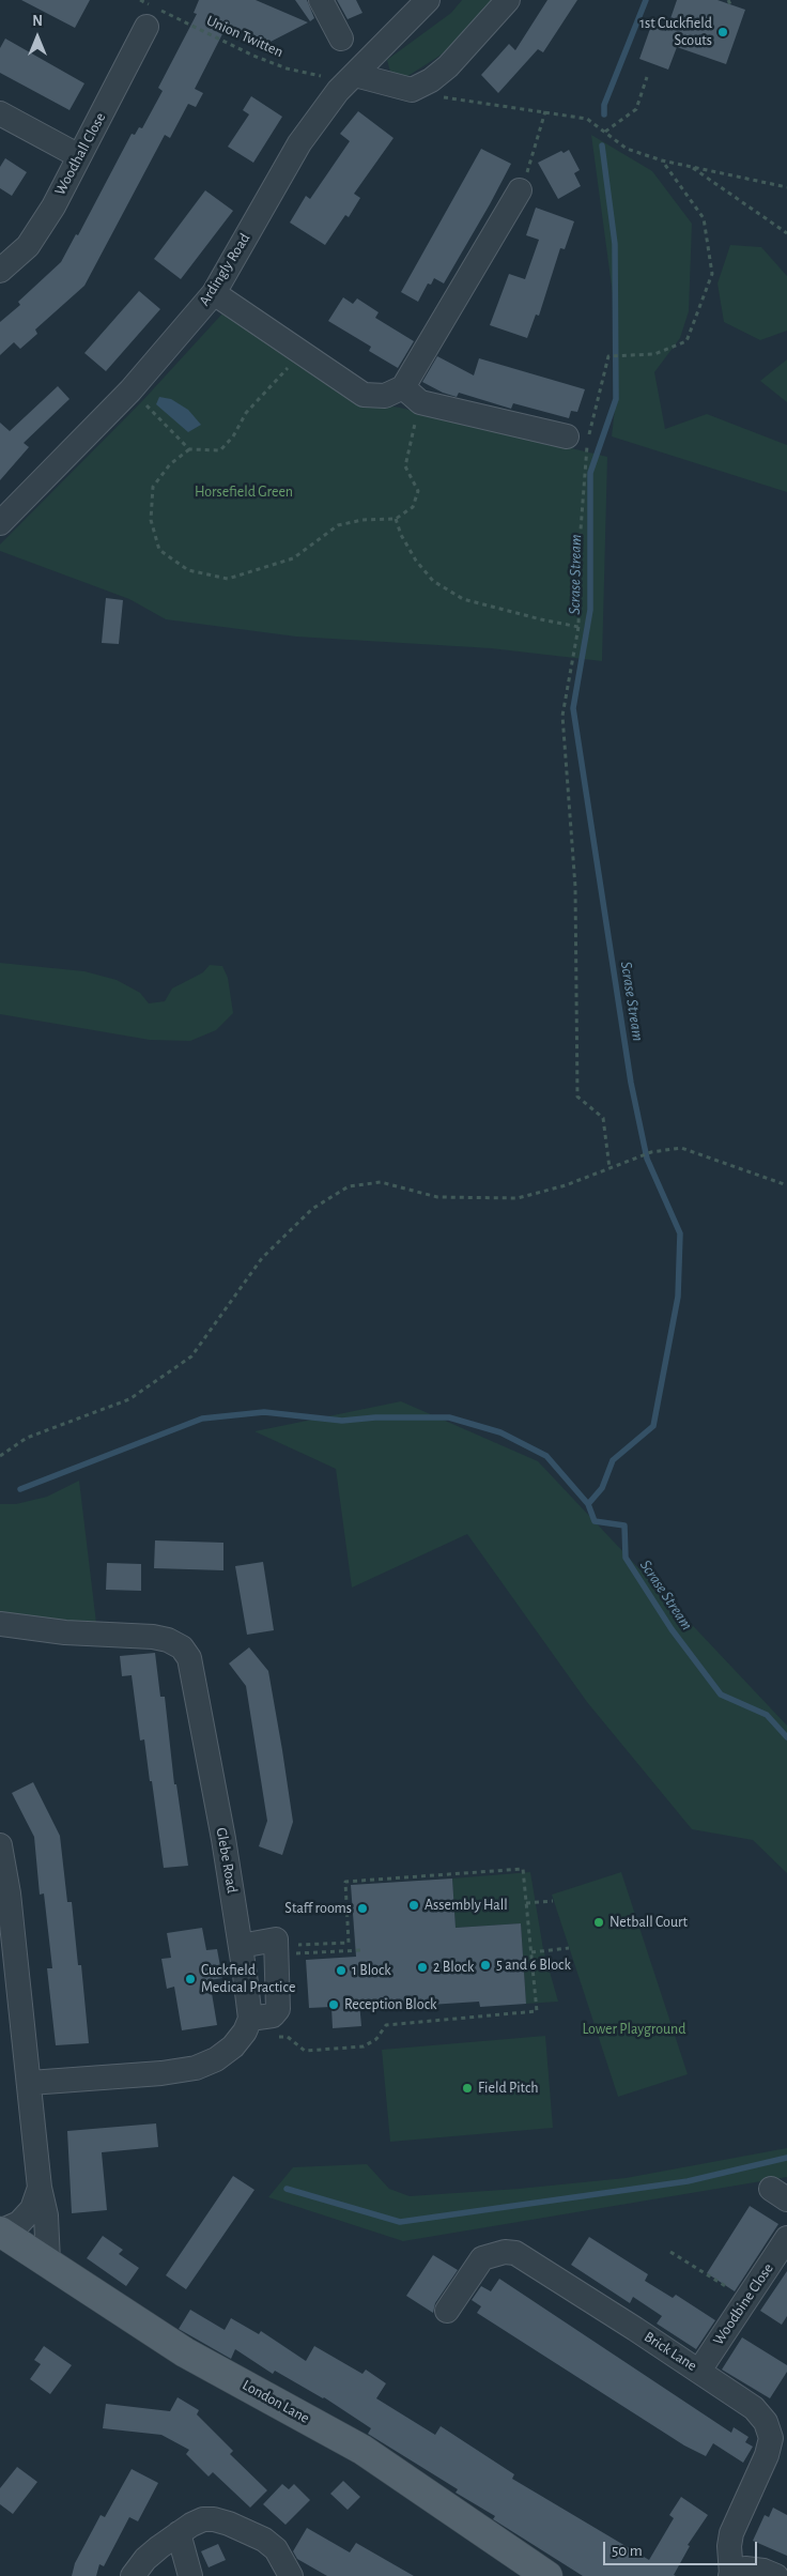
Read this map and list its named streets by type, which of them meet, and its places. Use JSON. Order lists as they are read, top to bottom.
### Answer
{
  "streets": {
    "main road": ["London Lane"],
    "street": [
      "Woodhall Close",
      "Ardingly Road",
      "Glebe Road",
      "Woodbine Close",
      "Brick Lane"
    ],
    "path": ["Union Twitten"]
  },
  "crossings": [
    ["Union Twitten", "Ardingly Road"],
    ["Woodbine Close", "Brick Lane"]
  ],
  "water": ["Scrase Stream"],
  "parks": ["Horsefield Green", "Lower Playground"],
  "places": [
    "1st Cuckfield Scouts",
    "Assembly Hall",
    "Staff rooms",
    "Netball Court",
    "5 and 6 Block",
    "2 Block",
    "1 Block",
    "Cuckfield Medical Practice",
    "Reception Block",
    "Field Pitch"
  ],
  "scale_bar": "50 m",
  "north": "top"
}
